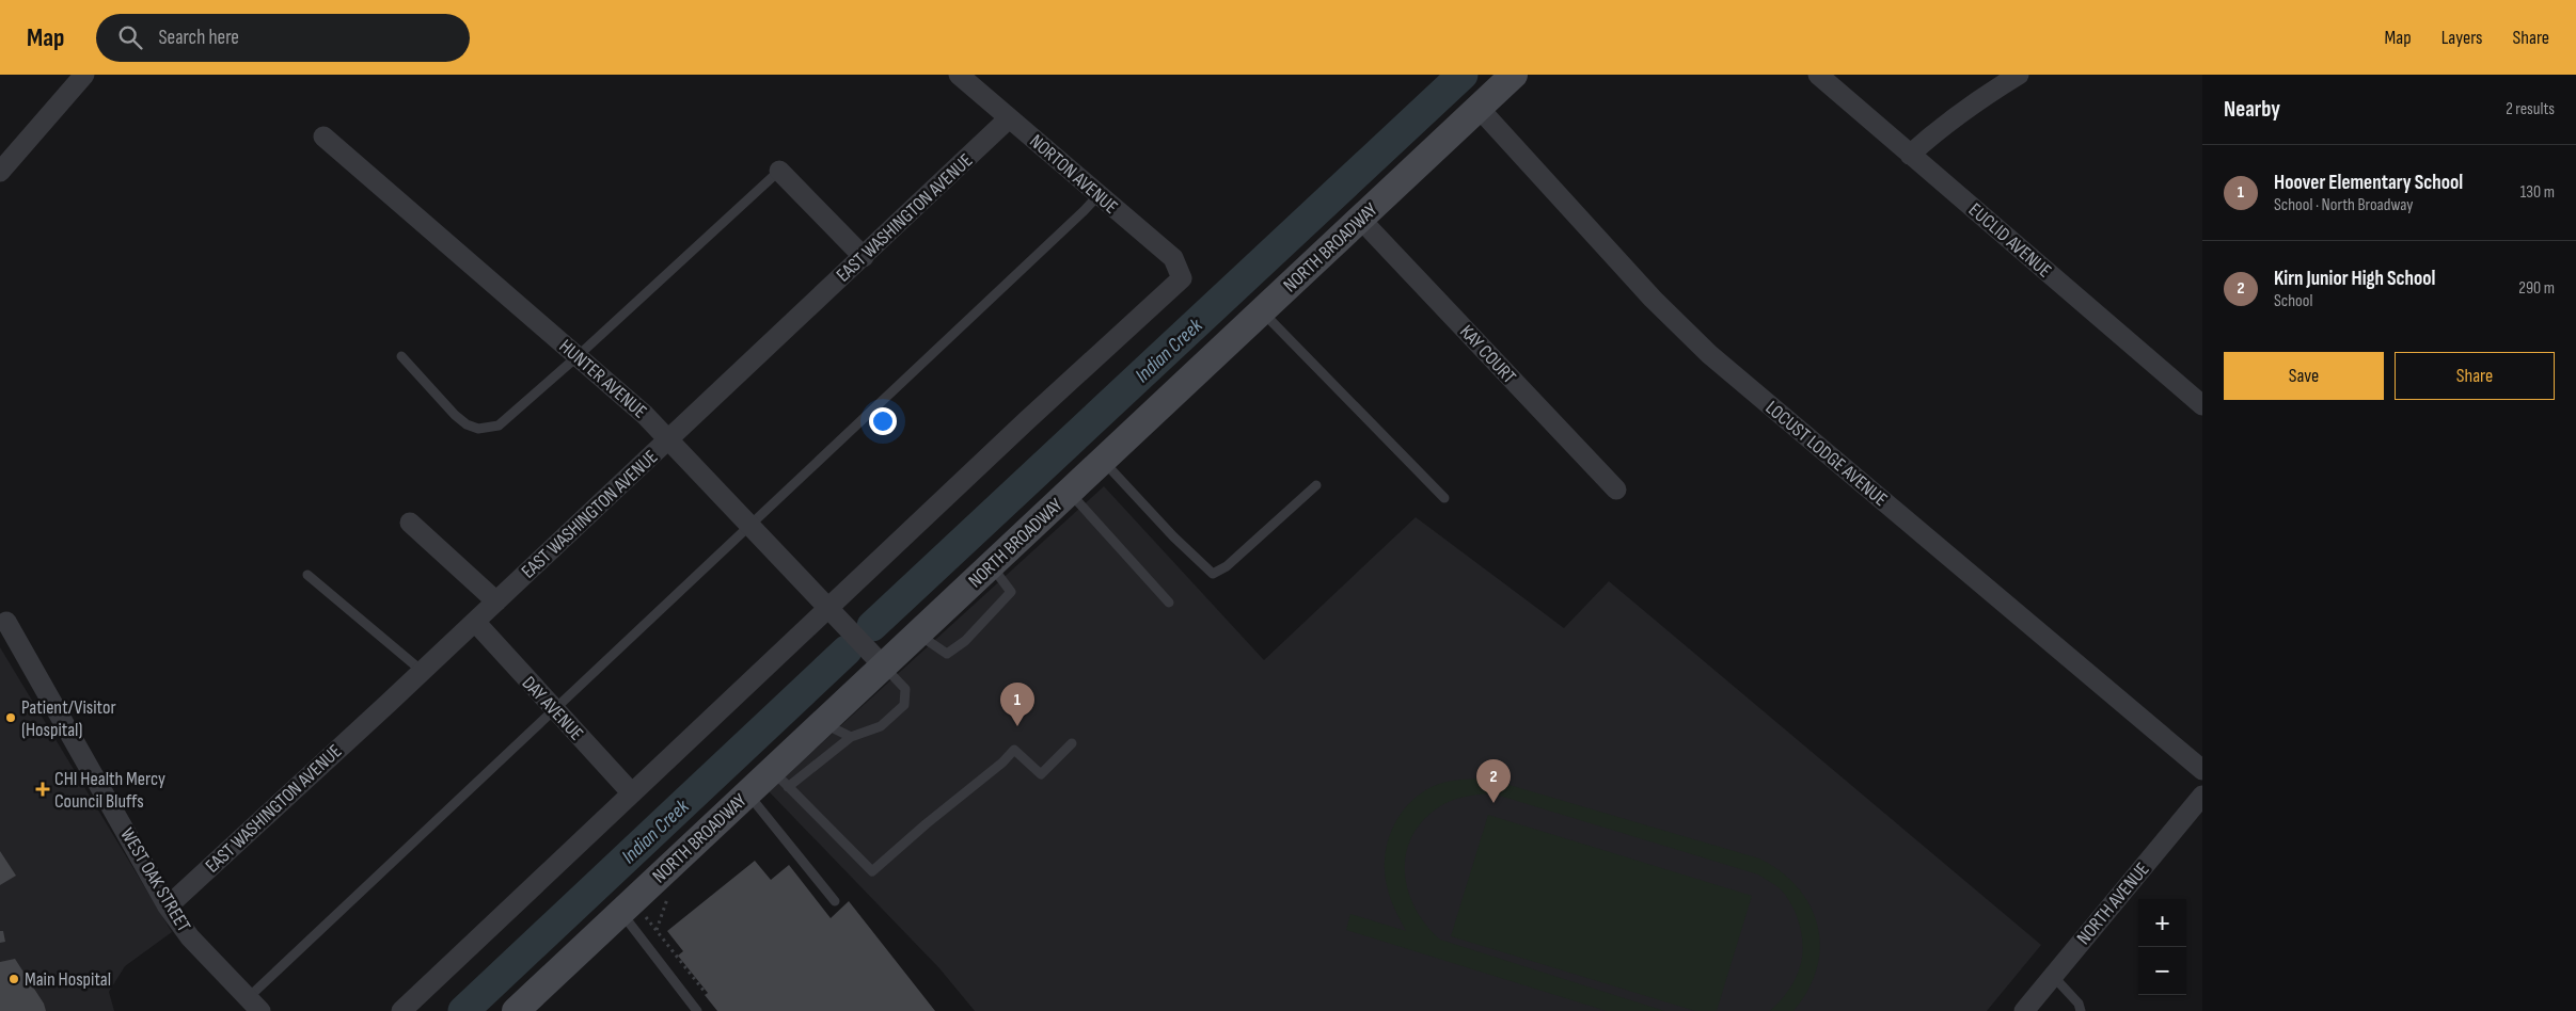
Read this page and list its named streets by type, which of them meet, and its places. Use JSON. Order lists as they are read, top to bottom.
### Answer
{
  "streets": {
    "main road": ["NORTH BROADWAY"],
    "street": [
      "NORTON AVENUE",
      "EAST WASHINGTON AVENUE",
      "EUCLID AVENUE",
      "KAY COURT",
      "HUNTER AVENUE",
      "LOCUST LODGE AVENUE",
      "DAY AVENUE",
      "WEST OAK STREET",
      "NORTH AVENUE"
    ]
  },
  "crossings": [
    ["NORTON AVENUE", "EAST WASHINGTON AVENUE"],
    ["NORTON AVENUE", "HUNTER AVENUE"],
    ["EAST WASHINGTON AVENUE", "HUNTER AVENUE"],
    ["EAST WASHINGTON AVENUE", "DAY AVENUE"],
    ["EAST WASHINGTON AVENUE", "WEST OAK STREET"],
    ["NORTH BROADWAY", "KAY COURT"],
    ["NORTH BROADWAY", "HUNTER AVENUE"],
    ["NORTH BROADWAY", "LOCUST LODGE AVENUE"]
  ],
  "water": ["Indian Creek"],
  "places": {
    "other": ["Patient/Visitor (Hospital)", "Main Hospital"],
    "health": ["CHI Health Mercy Council Bluffs"]
  },
  "page": {
    "header": "Map",
    "search": "Search here",
    "nav": ["Map", "Layers", "Share"],
    "heading": ["Nearby", "2 results"],
    "list": [
      {
        "mark": "1",
        "name": "Hoover Elementary School",
        "note": "School · North Broadway",
        "value": "130 m"
      },
      {
        "mark": "2",
        "name": "Kirn Junior High School",
        "note": "School",
        "value": "290 m"
      }
    ],
    "buttons": ["Save", "Share"],
    "pins": ["1", "2"],
    "map_buttons": ["+", "−"]
  }
}
